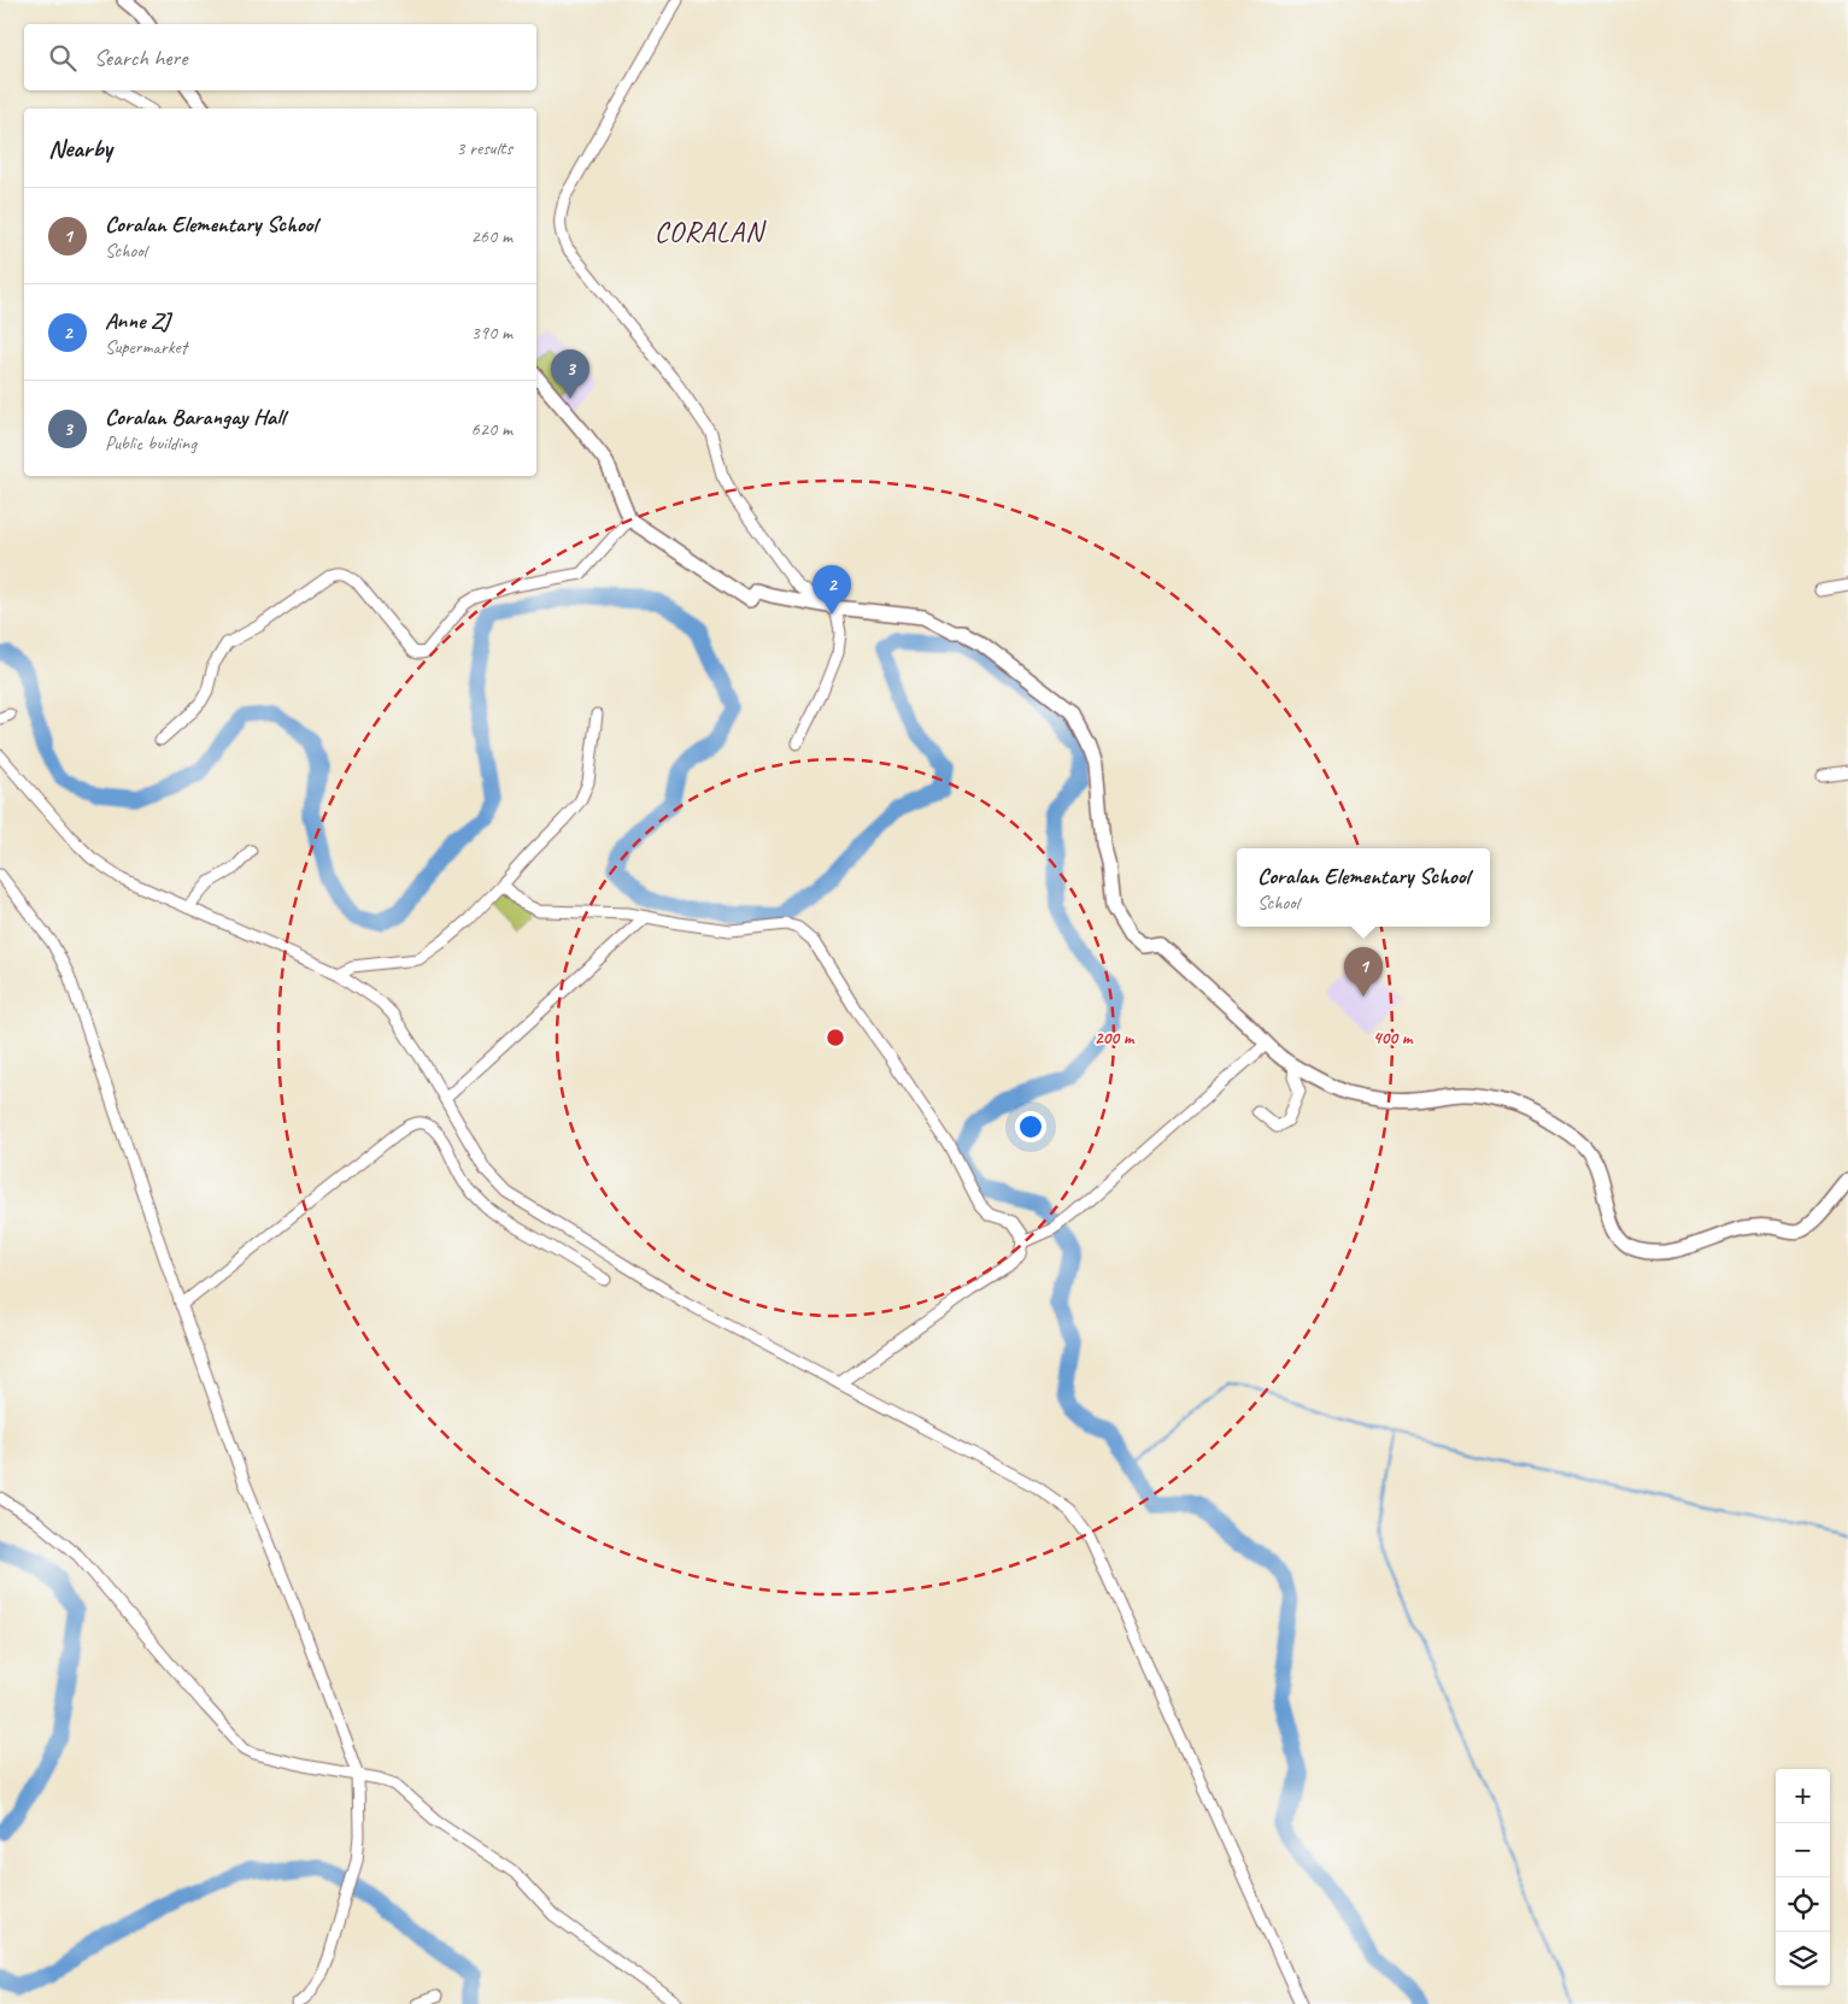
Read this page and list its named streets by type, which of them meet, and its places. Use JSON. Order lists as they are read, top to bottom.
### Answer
{
  "districts": ["CORALAN"],
  "page": {
    "search": "Search here",
    "heading": ["Nearby", "3 results"],
    "list": [
      {
        "mark": "1",
        "name": "Coralan Elementary School",
        "note": "School",
        "value": "260 m"
      },
      {
        "mark": "2",
        "name": "Anne ZJ",
        "note": "Supermarket",
        "value": "390 m"
      },
      {
        "mark": "3",
        "name": "Coralan Barangay Hall",
        "note": "Public building",
        "value": "620 m"
      }
    ],
    "pins": ["3", "2", "1"],
    "popup": ["Coralan Elementary School", "School"],
    "map_buttons": ["+", "−"]
  },
  "rings": ["200 m", "400 m"]
}
